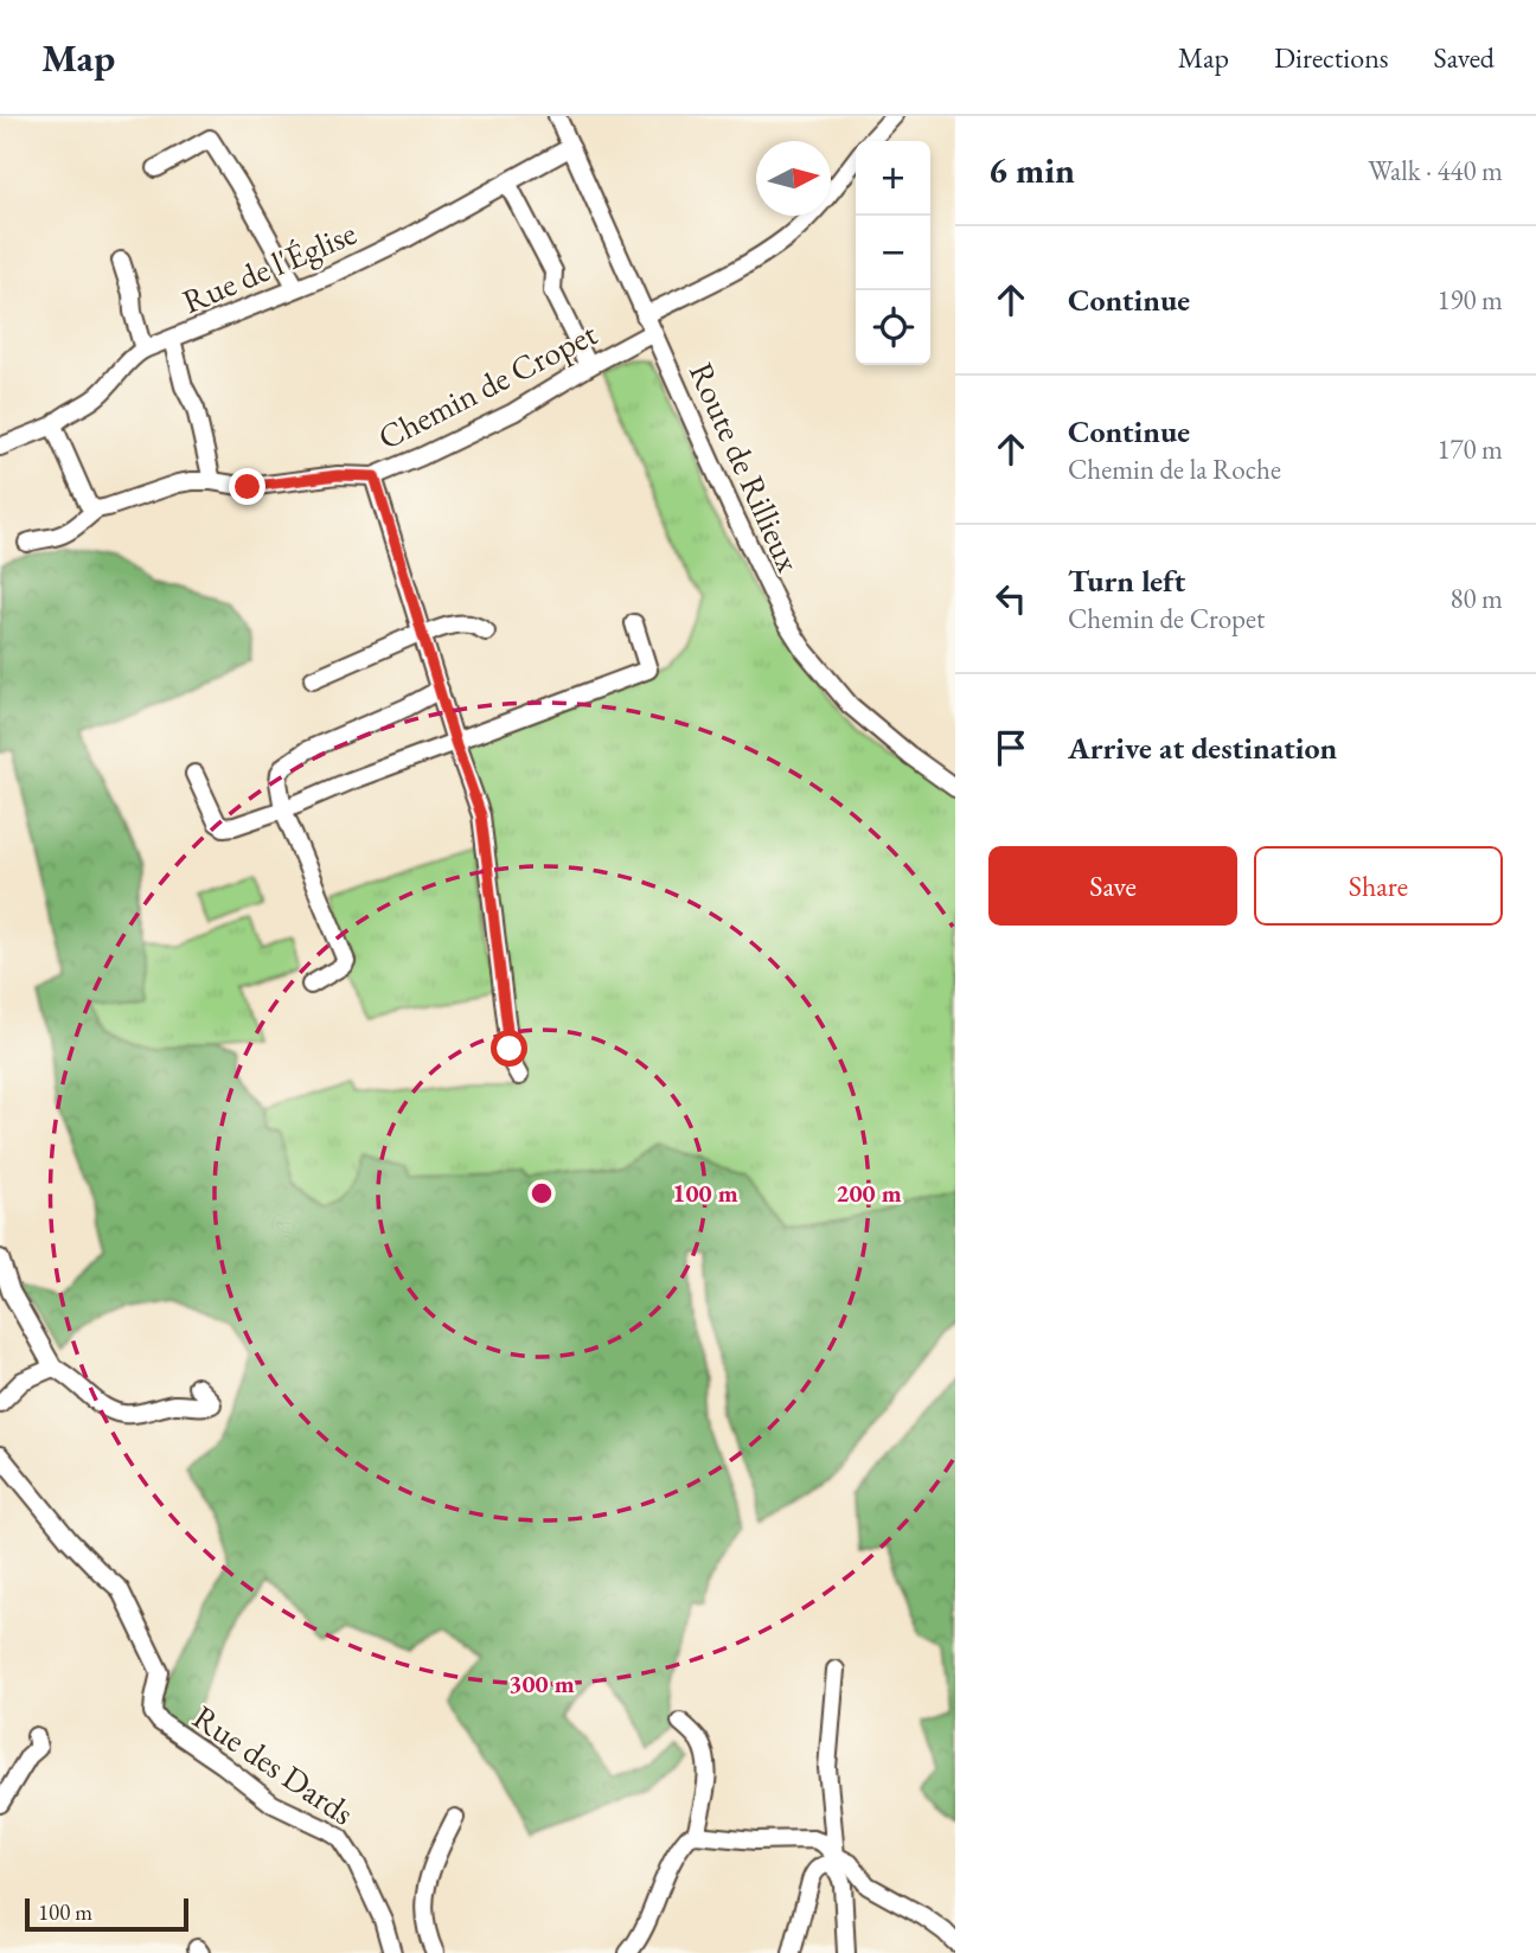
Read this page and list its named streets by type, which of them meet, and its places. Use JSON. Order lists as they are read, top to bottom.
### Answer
{
  "streets": {
    "street": [
      "Rue de l'Église",
      "Chemin de Cropet",
      "Route de Rillieux",
      "Rue des Dards"
    ]
  },
  "crossings": [
    ["Rue de l'Église", "Route de Rillieux"],
    ["Chemin de Cropet", "Route de Rillieux"]
  ],
  "scale_bar": "100 m",
  "north": "right",
  "page": {
    "header": "Map",
    "nav": ["Map", "Directions", "Saved"],
    "heading": ["6 min", "Walk · 440 m"],
    "map_buttons": ["+", "−"],
    "list": [
      ["Continue", "190 m"],
      ["Continue", "Chemin de la Roche", "170 m"],
      ["Turn left", "Chemin de Cropet", "80 m"],
      "Arrive at destination"
    ],
    "buttons": ["Save", "Share"],
    "scale": "100 m"
  },
  "rings": ["100 m", "200 m", "300 m"]
}
